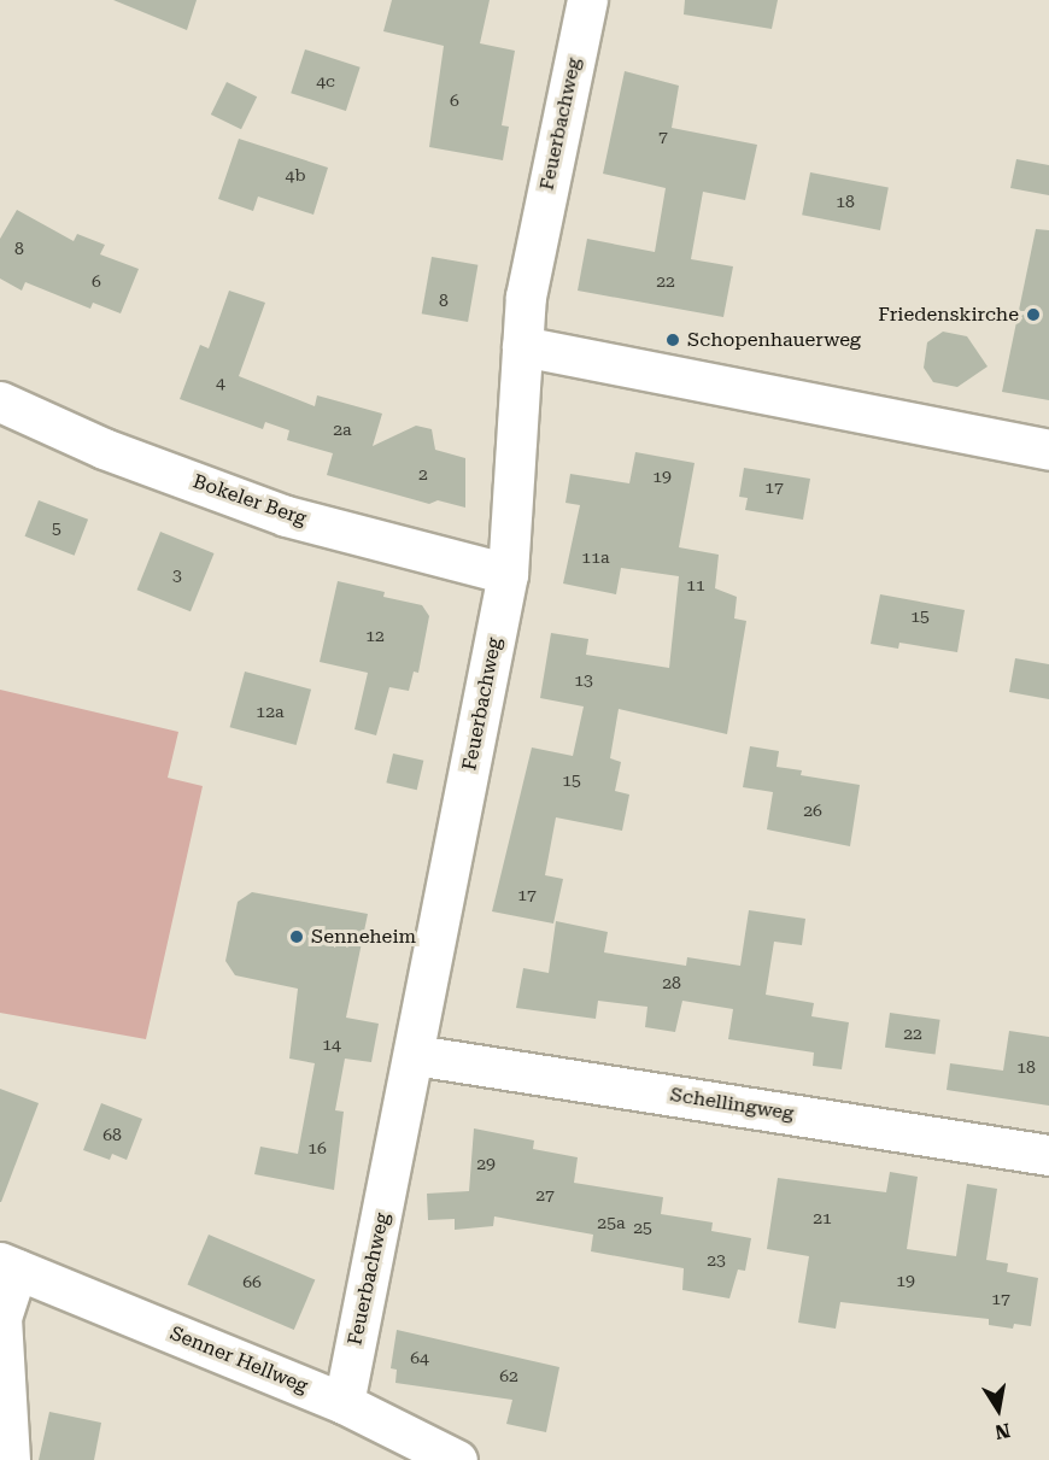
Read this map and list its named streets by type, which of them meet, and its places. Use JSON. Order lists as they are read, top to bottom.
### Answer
{
  "streets": {
    "street": [
      "Feuerbachweg",
      "Bokeler Berg",
      "Schellingweg",
      "Senner Hellweg"
    ]
  },
  "crossings": [
    ["Feuerbachweg", "Bokeler Berg"],
    ["Feuerbachweg", "Schellingweg"],
    ["Feuerbachweg", "Senner Hellweg"]
  ],
  "places": ["Friedenskirche", "Schopenhauerweg", "Senneheim"],
  "house_numbers": [
    "4c",
    "6",
    "7",
    "4b",
    "18",
    "8",
    "6",
    "22",
    "8",
    "4",
    "2a",
    "2",
    "19",
    "17",
    "5",
    "11a",
    "3",
    "11",
    "15",
    "12",
    "13",
    "12a",
    "15",
    "26",
    "17",
    "28",
    "22",
    "14",
    "18",
    "68",
    "16",
    "29",
    "27",
    "21",
    "25a",
    "25",
    "23",
    "19",
    "66",
    "17",
    "64",
    "62"
  ],
  "north": "bottom"
}
